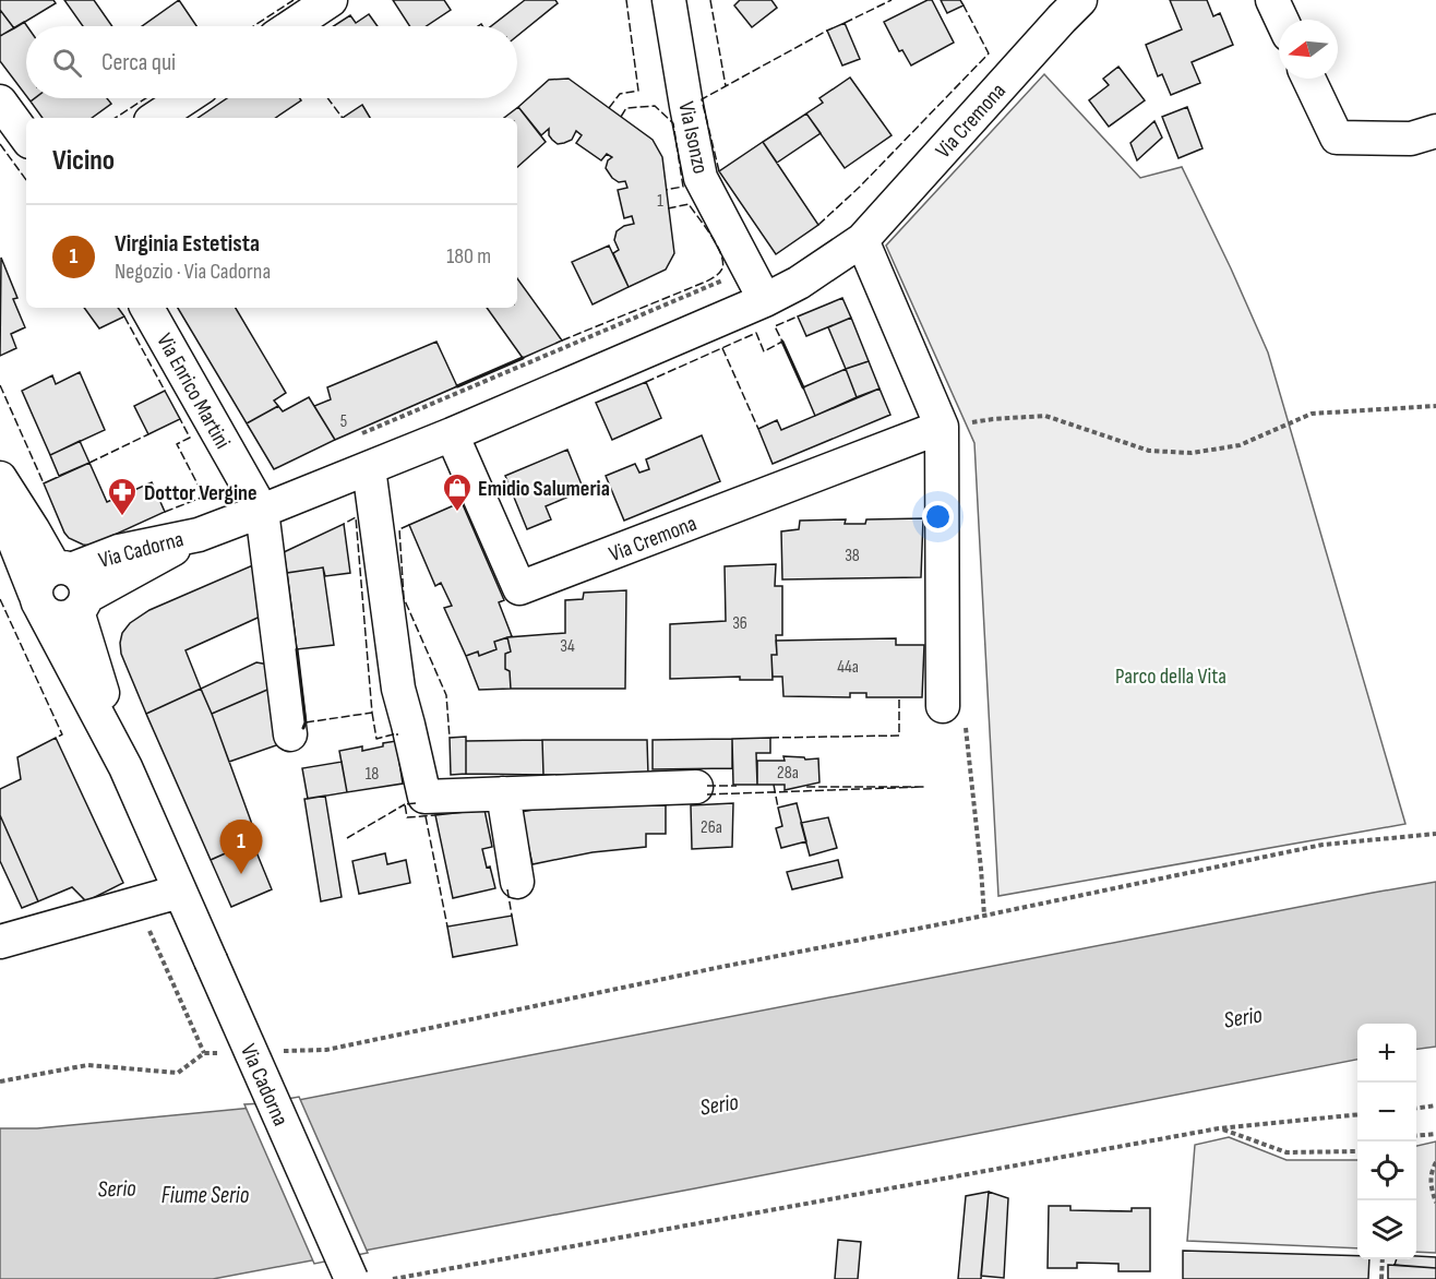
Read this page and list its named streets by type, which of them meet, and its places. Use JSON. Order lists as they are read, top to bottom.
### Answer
{
  "streets": {
    "street": [
      "Via Cremona",
      "Via Isonzo",
      "Via Enrico Martini",
      "Via Cadorna"
    ]
  },
  "crossings": [
    ["Via Cremona", "Via Isonzo"],
    ["Via Cremona", "Via Enrico Martini"],
    ["Via Cremona", "Via Cadorna"]
  ],
  "water": ["Serio", "Fiume Serio"],
  "parks": ["Parco della Vita"],
  "places": {
    "shop": ["Emidio Salumeria"],
    "pharmacy": ["Dottor Vergine"]
  },
  "house_numbers": [
    "1",
    "5",
    "38",
    "36",
    "34",
    "44a",
    "28a",
    "18",
    "26a"
  ],
  "north": "left",
  "page": {
    "search": "Cerca qui",
    "heading": "Vicino",
    "list": [
      {
        "mark": "1",
        "name": "Virginia Estetista",
        "note": "Negozio · Via Cadorna",
        "value": "180 m"
      }
    ],
    "pins": "1",
    "map_buttons": ["+", "−"]
  }
}
